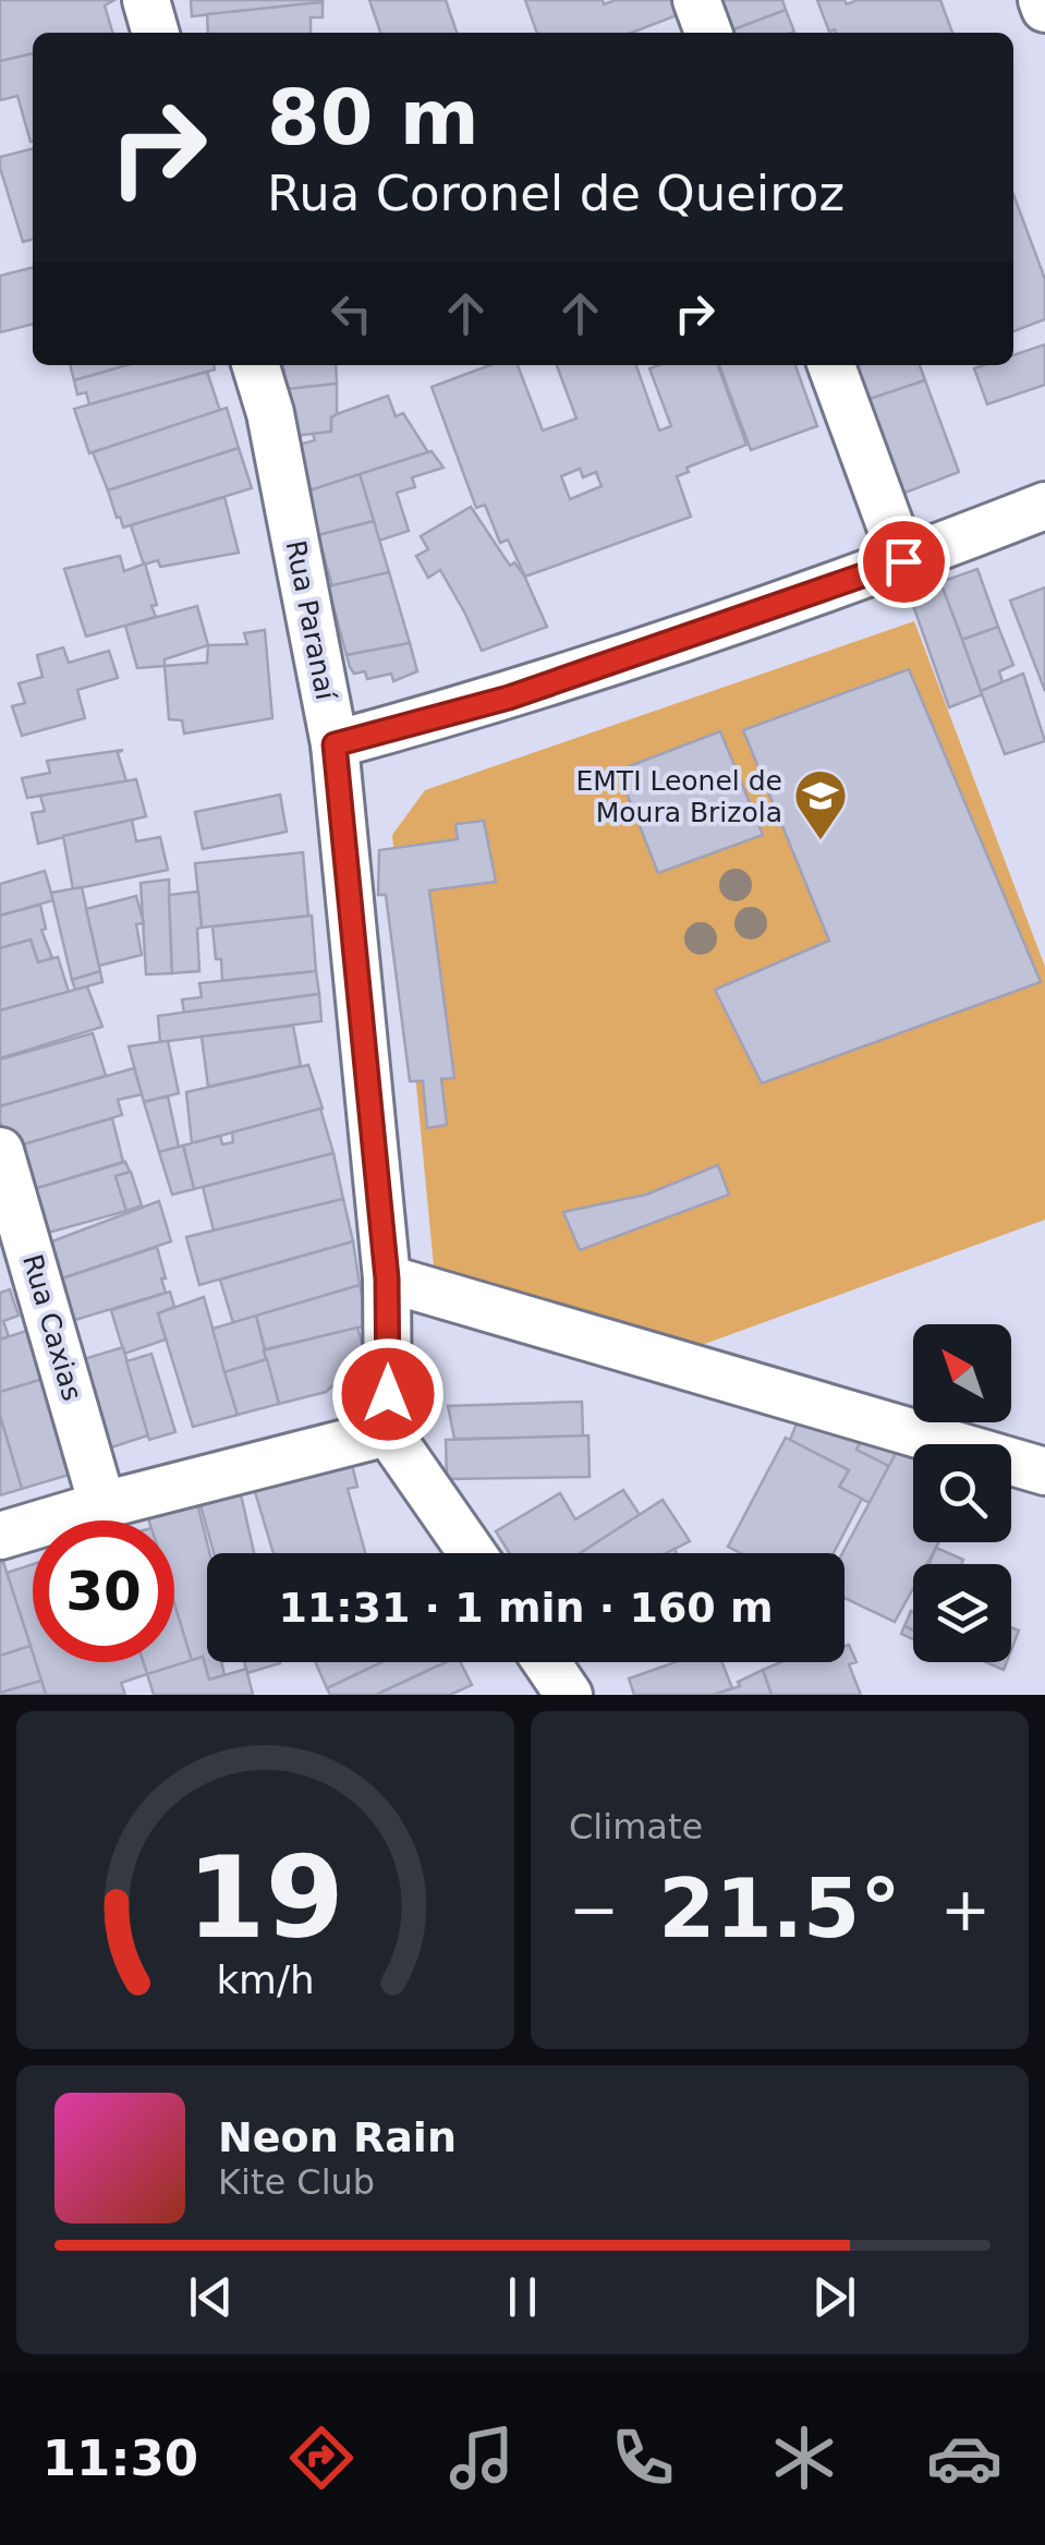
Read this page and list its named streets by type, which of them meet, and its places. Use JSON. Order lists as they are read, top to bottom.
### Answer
{
  "streets": {
    "street": ["Rua Paranaí", "Rua Caxias"]
  },
  "places": {
    "school or university": ["EMTI Leonel de Moura Brizola"]
  },
  "north": "top left",
  "page": {
    "turn": ["80 m", "Rua Coronel de Queiroz"],
    "limit": "30",
    "trip": "11:31 · 1 min · 160 m",
    "tile": "Climate",
    "heat": ["−", "21.5°", "+"],
    "song": ["Neon Rain", "Kite Club"],
    "tabs": "11:30",
    "gauge": ["19", "km/h"]
  }
}
